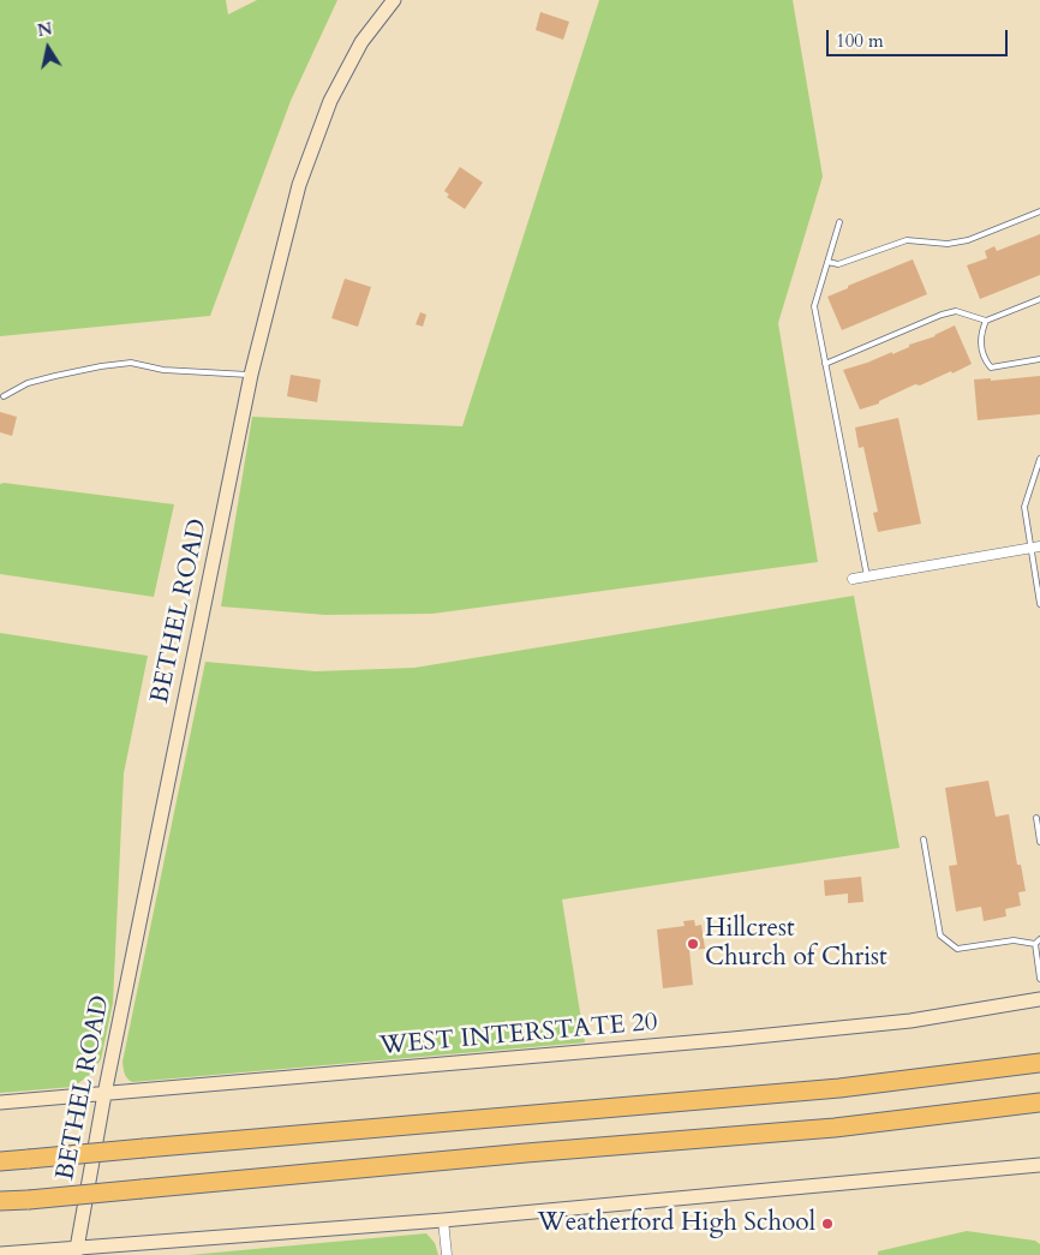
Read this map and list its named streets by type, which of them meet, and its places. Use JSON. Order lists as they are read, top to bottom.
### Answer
{
  "streets": {
    "main road": ["BETHEL ROAD", "WEST INTERSTATE 20"]
  },
  "crossings": [
    ["BETHEL ROAD", "WEST INTERSTATE 20"]
  ],
  "places": ["Hillcrest Church of Christ", "Weatherford High School"],
  "scale_bar": "100 m",
  "north": "top"
}
